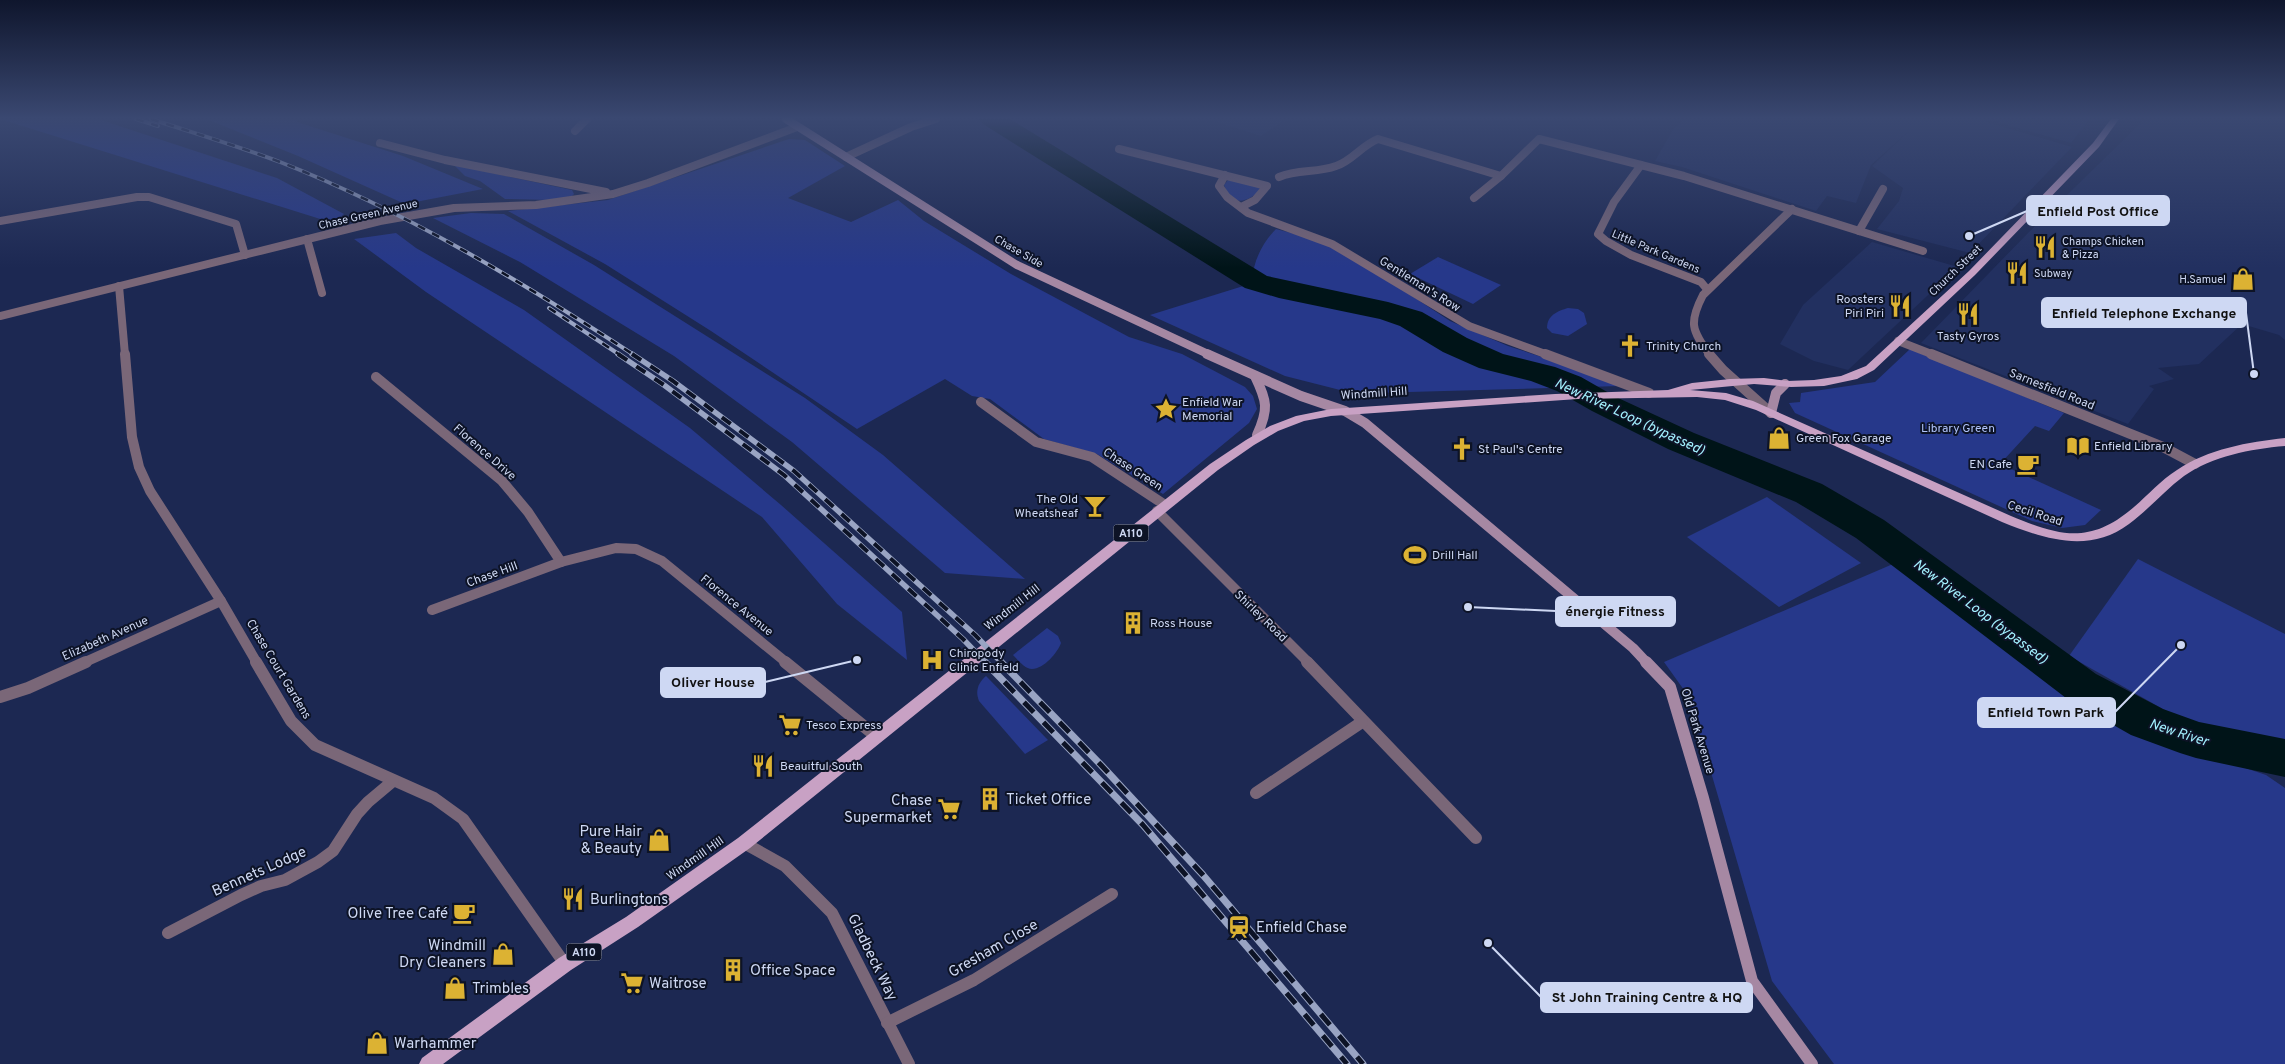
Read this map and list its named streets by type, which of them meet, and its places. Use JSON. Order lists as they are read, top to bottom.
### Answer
{
  "streets": {
    "main road": [
      "Church Street",
      "Windmill Hill",
      "Cecil Road",
      "A110"
    ],
    "street": [
      "Chase Green Avenue",
      "Chase Side",
      "Little Park Gardens",
      "Gentleman's Row",
      "Sarnesfield Road",
      "Florence Drive",
      "Chase Green",
      "Chase Hill",
      "Florence Avenue",
      "Shirley Road",
      "Elizabeth Avenue",
      "Chase Court Gardens",
      "Old Park Avenue",
      "Bennets Lodge",
      "Gresham Close",
      "Gladbeck Way"
    ]
  },
  "crossings": [
    ["Chase Green Avenue", "Chase Court Gardens"],
    ["Chase Side", "Windmill Hill"],
    ["Chase Side", "Old Park Avenue"],
    ["Little Park Gardens", "Church Street"],
    ["Little Park Gardens", "Cecil Road"],
    ["Church Street", "Sarnesfield Road"],
    ["Church Street", "Windmill Hill"],
    ["Church Street", "Cecil Road"],
    ["Gentleman's Row", "Windmill Hill"],
    ["Sarnesfield Road", "Cecil Road"],
    ["Windmill Hill", "Chase Green"],
    ["Windmill Hill", "Cecil Road"],
    ["Windmill Hill", "Florence Avenue"],
    ["Windmill Hill", "Shirley Road"],
    ["Windmill Hill", "Chase Court Gardens"],
    ["Windmill Hill", "Old Park Avenue"],
    ["Windmill Hill", "Gladbeck Way"],
    ["Florence Drive", "Chase Hill"],
    ["Florence Drive", "Florence Avenue"],
    ["Chase Green", "Shirley Road"],
    ["Chase Hill", "Florence Avenue"],
    ["Elizabeth Avenue", "Chase Court Gardens"],
    ["Chase Court Gardens", "Bennets Lodge"],
    ["Gresham Close", "Gladbeck Way"]
  ],
  "water": ["New River Loop (bypassed)", "New River"],
  "parks": ["Library Green"],
  "places": {
    "other": [
      "Enfield Post Office",
      "Enfield Telephone Exchange",
      "énergie Fitness",
      "Enfield Town Park",
      "Oliver House",
      "St John Training Centre & HQ"
    ],
    "restaurant": [
      "Champs Chicken & Pizza",
      "Subway",
      "Roosters Piri Piri",
      "Tasty Gyros",
      "Beauitful South",
      "Burlingtons"
    ],
    "shop": [
      "H.Samuel",
      "Green Fox Garage",
      "Pure Hair & Beauty",
      "Windmill Dry Cleaners",
      "Trimbles",
      "Warhammer"
    ],
    "church": ["Trinity Church", "St Paul's Centre"],
    "place": ["Enfield War Memorial"],
    "library": ["Enfield Library"],
    "cafe": ["EN Cafe", "Olive Tree Café"],
    "bar": ["The Old Wheatsheaf"],
    "sports": ["Drill Hall"],
    "building": ["Ross House", "Ticket Office", "Office Space"],
    "hospital": ["Chiropody Clinic Enfield"],
    "supermarket": ["Tesco Express", "Chase Supermarket", "Waitrose"],
    "station": ["Enfield Chase"]
  }
}
